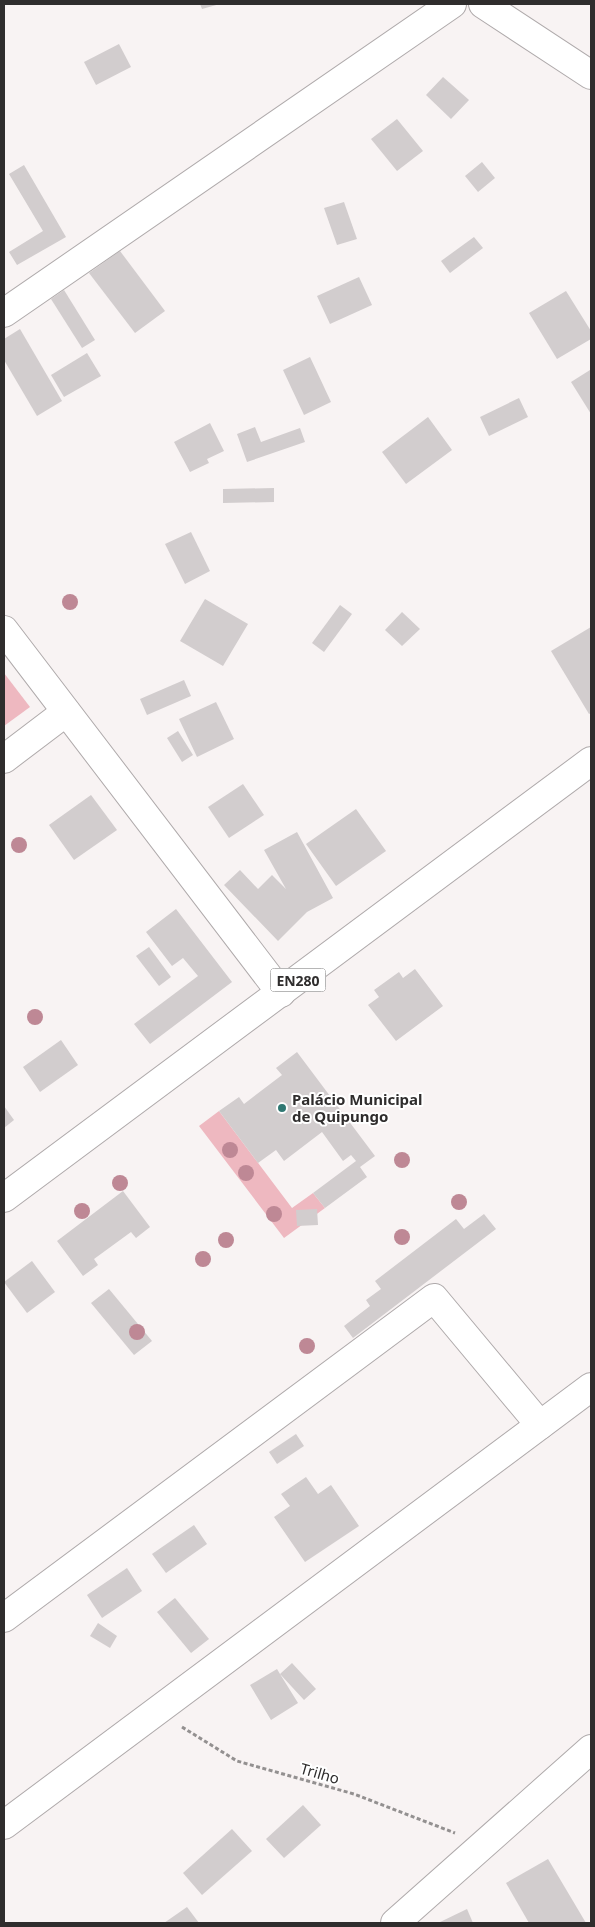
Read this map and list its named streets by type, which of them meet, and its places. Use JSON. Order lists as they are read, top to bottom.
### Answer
{
  "streets": {
    "street": ["EN280"],
    "path": ["Trilho"]
  },
  "places": ["Palácio Municipal de Quipungo"]
}
